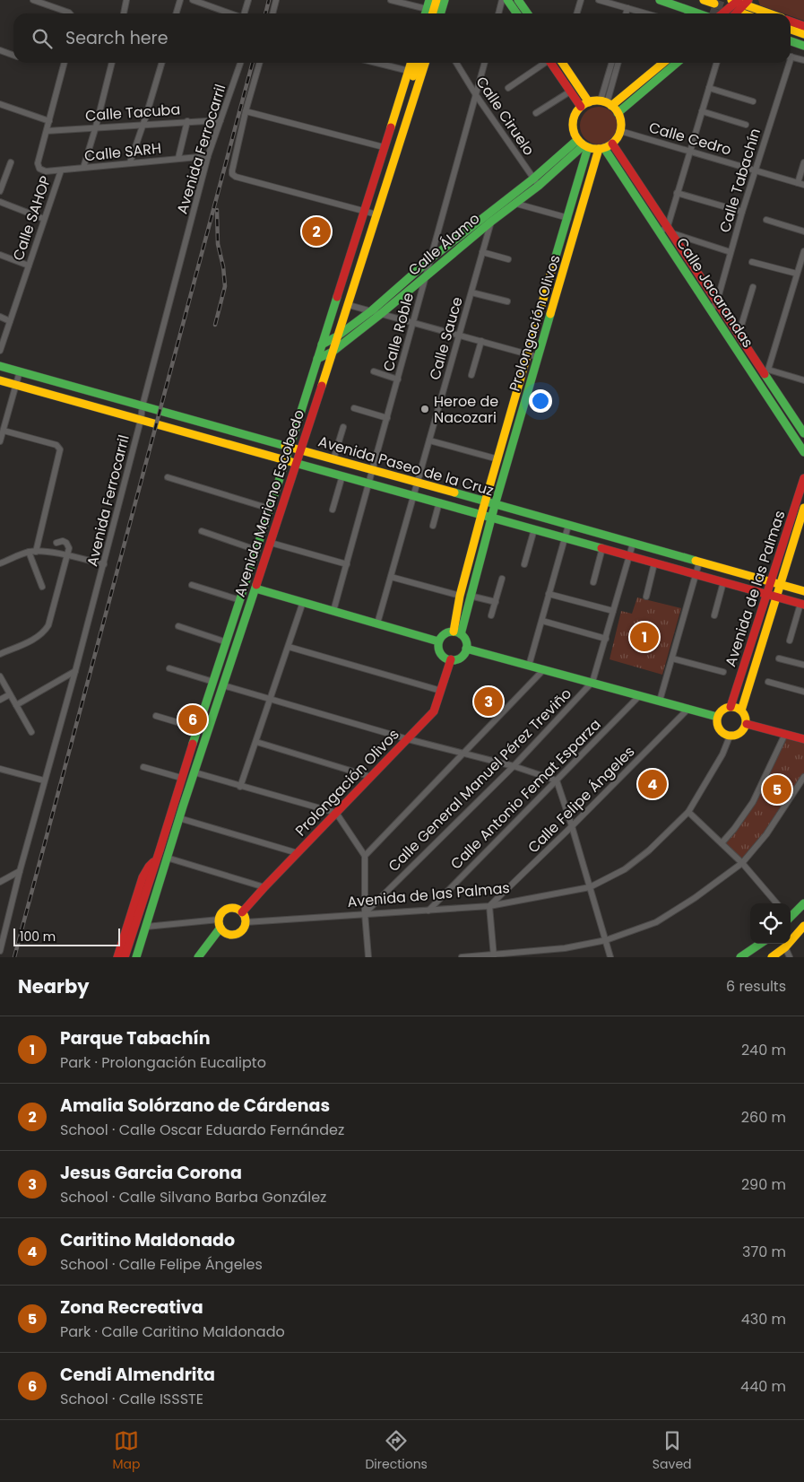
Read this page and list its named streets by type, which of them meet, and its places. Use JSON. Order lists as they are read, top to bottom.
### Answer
{
  "streets": {
    "street": [
      "Calle Tacuba",
      "Calle Ciruelo",
      "Calle Cedro",
      "Avenida Ferrocarril",
      "Calle SARH",
      "Calle Tabachín",
      "Calle SAHOP",
      "Calle Álamo",
      "Calle Jacarandas",
      "Prolongación Olivos",
      "Calle Roble",
      "Calle Sauce",
      "Avenida Paseo de la Cruz",
      "Avenida Mariano Escobedo",
      "Avenida de las Palmas",
      "Calle General Manuel Pérez Treviño",
      "Calle Antonio Femat Esparza",
      "Calle Felipe Ángeles"
    ]
  },
  "crossings": [
    ["Calle Tacuba", "Avenida Ferrocarril"],
    ["Calle Tacuba", "Calle SARH"],
    ["Calle Ciruelo", "Calle Álamo"],
    ["Calle Ciruelo", "Calle Roble"],
    ["Calle Cedro", "Calle Tabachín"],
    ["Calle Cedro", "Calle Álamo"],
    ["Calle Cedro", "Calle Jacarandas"],
    ["Calle Cedro", "Prolongación Olivos"],
    ["Avenida Ferrocarril", "Calle SARH"],
    ["Avenida Ferrocarril", "Avenida Paseo de la Cruz"],
    ["Calle SARH", "Calle SAHOP"],
    ["Calle Tabachín", "Calle Jacarandas"],
    ["Calle Álamo", "Calle Jacarandas"],
    ["Calle Álamo", "Prolongación Olivos"],
    ["Calle Álamo", "Calle Roble"],
    ["Calle Álamo", "Calle Sauce"],
    ["Calle Álamo", "Avenida Mariano Escobedo"],
    ["Calle Jacarandas", "Prolongación Olivos"],
    ["Prolongación Olivos", "Avenida Paseo de la Cruz"],
    ["Prolongación Olivos", "Avenida de las Palmas"],
    ["Calle Roble", "Avenida Paseo de la Cruz"],
    ["Calle Sauce", "Avenida Paseo de la Cruz"],
    ["Avenida Paseo de la Cruz", "Avenida Mariano Escobedo"],
    ["Avenida Paseo de la Cruz", "Avenida de las Palmas"],
    ["Avenida de las Palmas", "Calle General Manuel Pérez Treviño"],
    ["Avenida de las Palmas", "Calle Antonio Femat Esparza"],
    ["Avenida de las Palmas", "Calle Felipe Ángeles"]
  ],
  "places": ["Heroe de Nacozari"],
  "scale_bar": "100 m",
  "page": {
    "search": "Search here",
    "pins": [
      "2",
      "1",
      "3",
      "6",
      "4",
      "5"
    ],
    "scale": "100 m",
    "heading": ["Nearby", "6 results"],
    "list": [
      {
        "mark": "1",
        "name": "Parque Tabachín",
        "note": "Park · Prolongación Eucalipto",
        "value": "240 m"
      },
      {
        "mark": "2",
        "name": "Amalia Solórzano de Cárdenas",
        "note": "School · Calle Oscar Eduardo Fernández",
        "value": "260 m"
      },
      {
        "mark": "3",
        "name": "Jesus Garcia Corona",
        "note": "School · Calle Silvano Barba González",
        "value": "290 m"
      },
      {
        "mark": "4",
        "name": "Caritino Maldonado",
        "note": "School · Calle Felipe Ángeles",
        "value": "370 m"
      },
      {
        "mark": "5",
        "name": "Zona Recreativa",
        "note": "Park · Calle Caritino Maldonado",
        "value": "430 m"
      },
      {
        "mark": "6",
        "name": "Cendi Almendrita",
        "note": "School · Calle ISSSTE",
        "value": "440 m"
      }
    ],
    "nav": ["Map", "Directions", "Saved"]
  }
}
